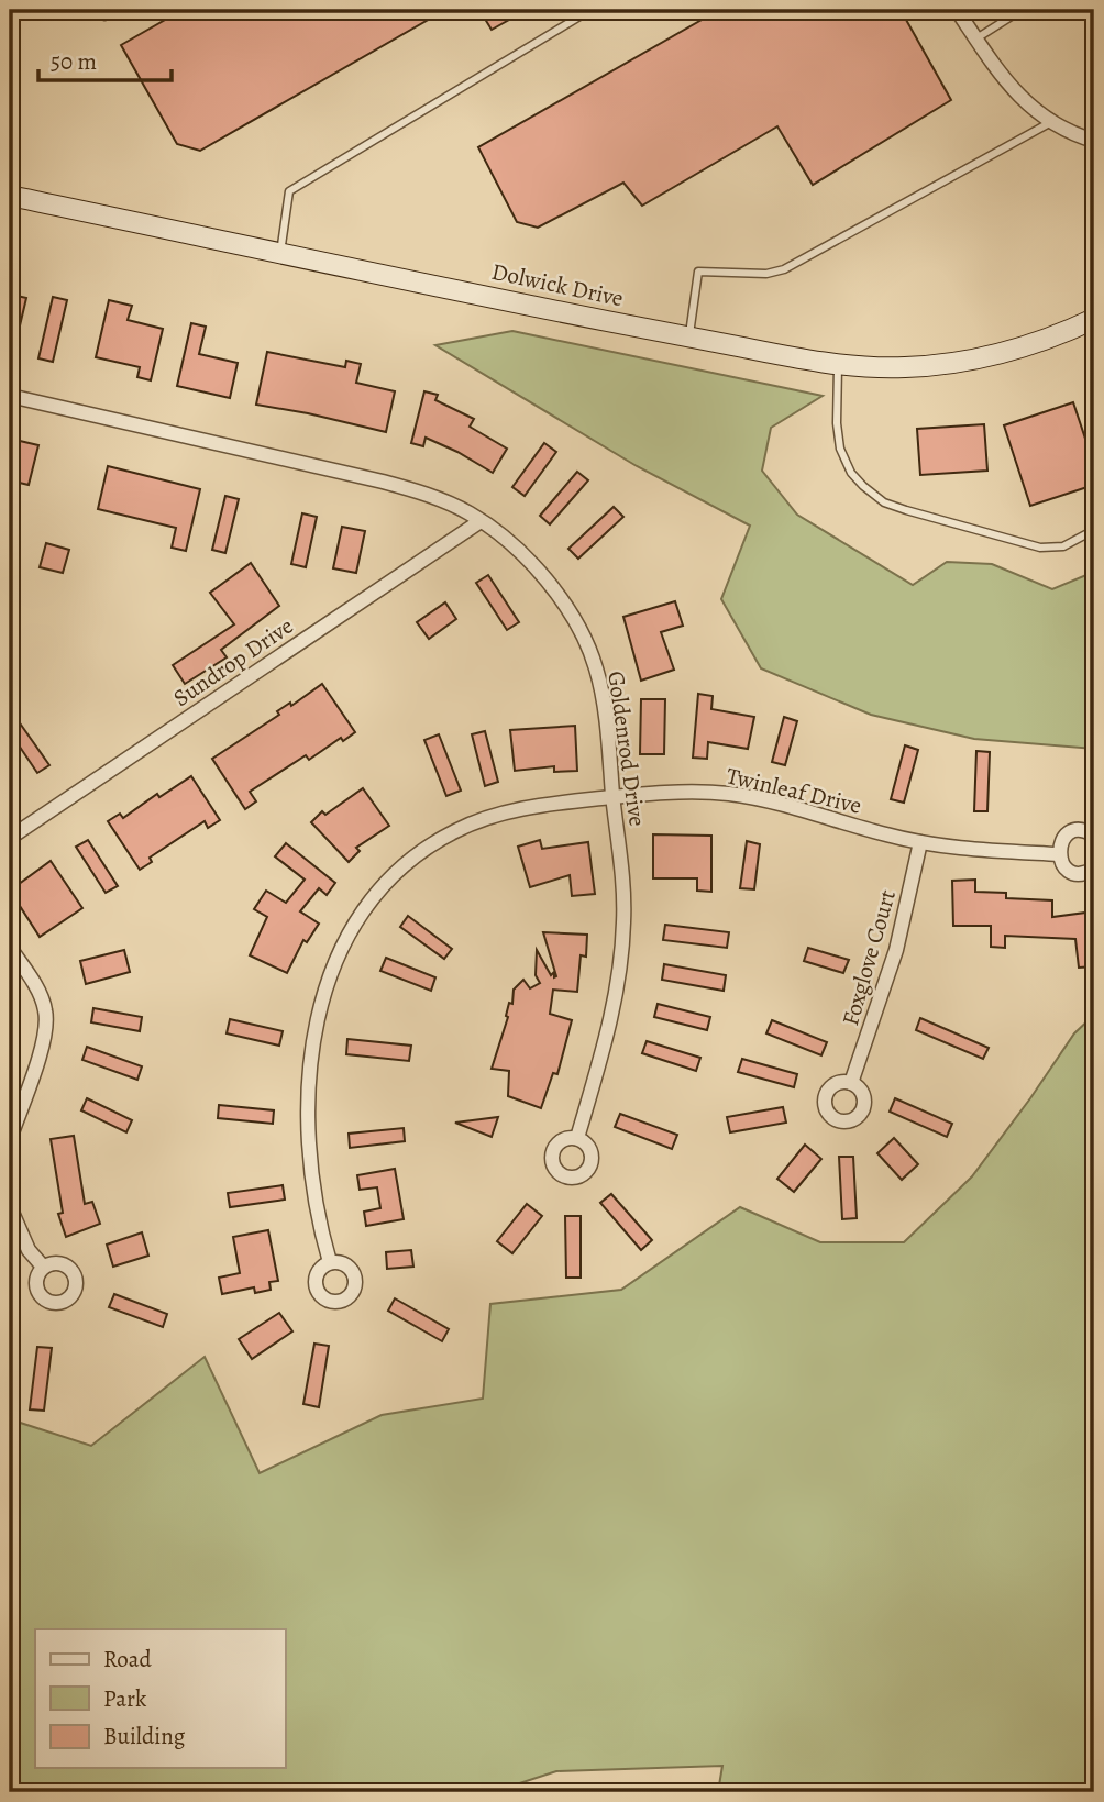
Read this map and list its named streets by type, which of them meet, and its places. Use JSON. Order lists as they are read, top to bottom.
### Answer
{
  "streets": {
    "main road": ["Dolwick Drive"],
    "street": [
      "Sundrop Drive",
      "Goldenrod Drive",
      "Twinleaf Drive",
      "Foxglove Court"
    ]
  },
  "crossings": [
    ["Sundrop Drive", "Goldenrod Drive"],
    ["Goldenrod Drive", "Twinleaf Drive"],
    ["Twinleaf Drive", "Foxglove Court"]
  ],
  "legend": ["Road", "Park", "Building"],
  "scale_bar": "50 m"
}
